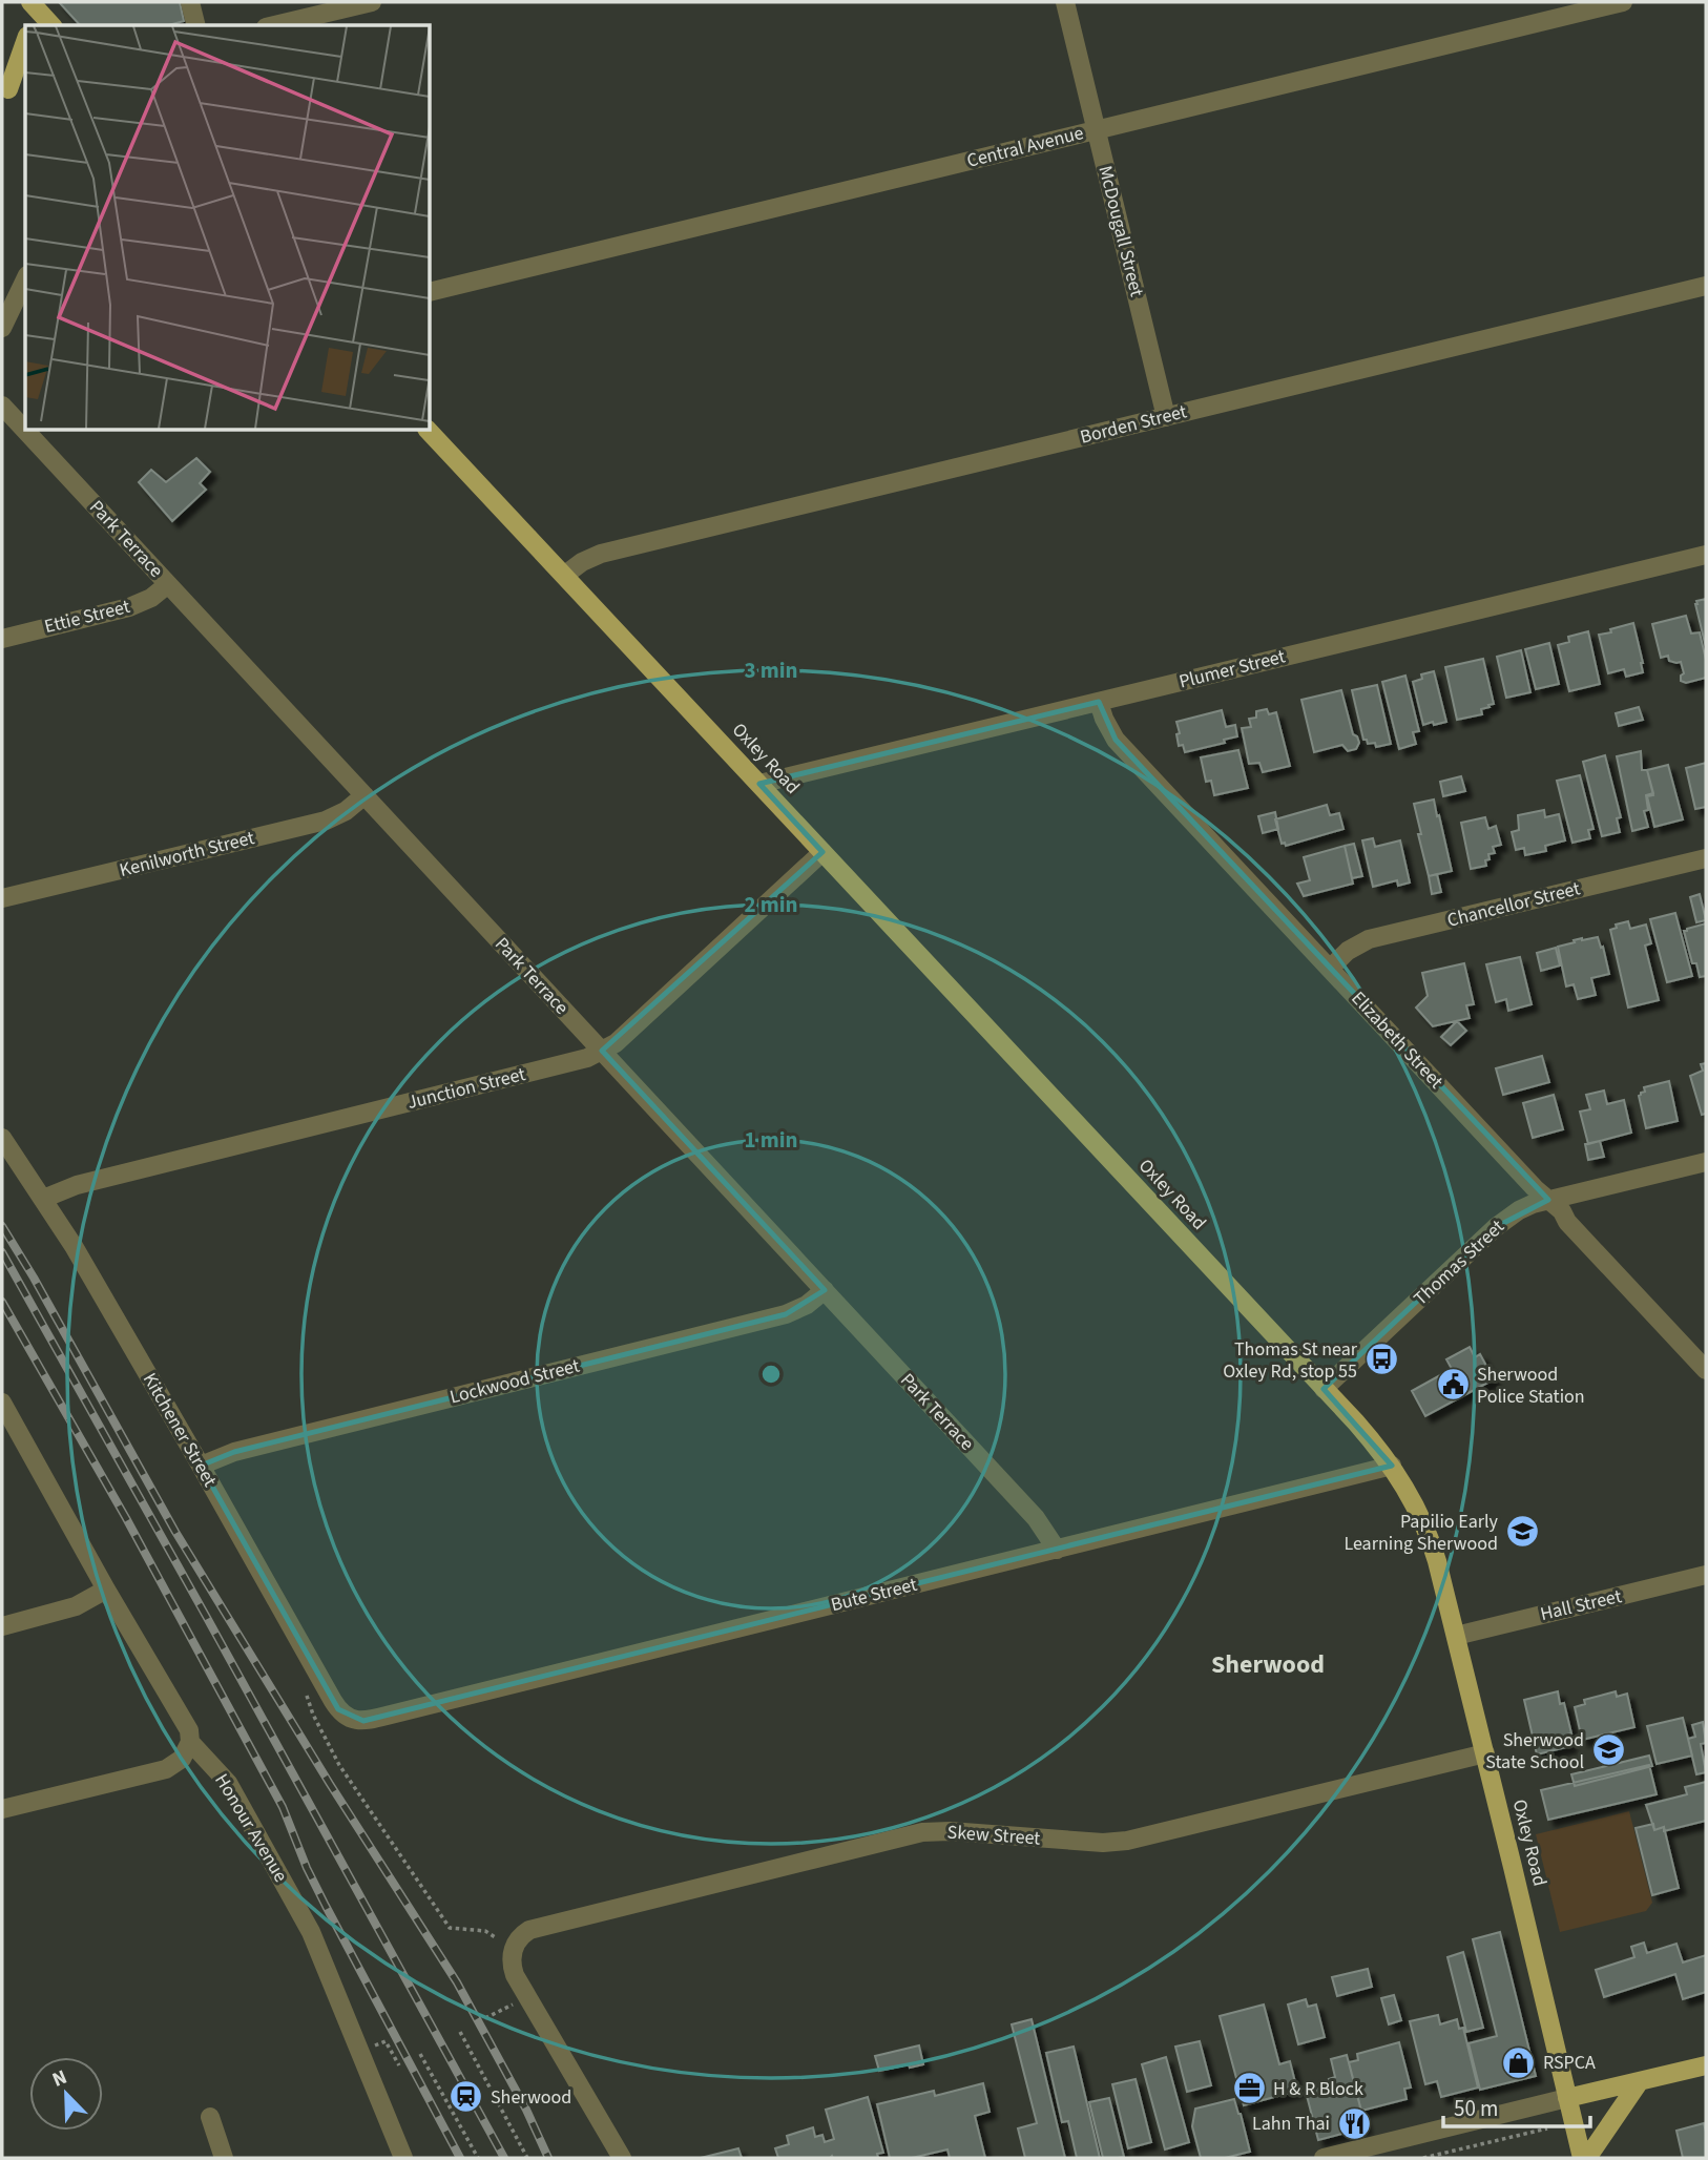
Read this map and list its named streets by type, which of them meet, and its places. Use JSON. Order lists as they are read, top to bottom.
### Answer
{
  "streets": {
    "main road": ["Oxley Road"],
    "street": [
      "Central Avenue",
      "McDougall Street",
      "Borden Street",
      "Park Terrace",
      "Ettie Street",
      "Plumer Street",
      "Kenilworth Street",
      "Chancellor Street",
      "Elizabeth Street",
      "Junction Street",
      "Thomas Street",
      "Lockwood Street",
      "Kitchener Street",
      "Bute Street",
      "Hall Street",
      "Honour Avenue",
      "Skew Street"
    ]
  },
  "crossings": [
    ["Central Avenue", "McDougall Street"],
    ["McDougall Street", "Borden Street"],
    ["Borden Street", "Oxley Road"],
    ["Park Terrace", "Ettie Street"],
    ["Park Terrace", "Kenilworth Street"],
    ["Park Terrace", "Junction Street"],
    ["Park Terrace", "Lockwood Street"],
    ["Park Terrace", "Bute Street"],
    ["Plumer Street", "Oxley Road"],
    ["Plumer Street", "Elizabeth Street"],
    ["Oxley Road", "Junction Street"],
    ["Oxley Road", "Thomas Street"],
    ["Oxley Road", "Bute Street"],
    ["Oxley Road", "Hall Street"],
    ["Oxley Road", "Skew Street"],
    ["Chancellor Street", "Elizabeth Street"],
    ["Elizabeth Street", "Thomas Street"],
    ["Junction Street", "Kitchener Street"],
    ["Lockwood Street", "Kitchener Street"],
    ["Kitchener Street", "Bute Street"]
  ],
  "districts": ["Sherwood"],
  "places": {
    "bus stop": ["Thomas St near Oxley Rd, stop 55"],
    "public building": ["Sherwood Police Station"],
    "school or university": ["Papilio Early Learning Sherwood", "Sherwood State School"],
    "shop": ["RSPCA"],
    "office": ["H & R Block"],
    "station": ["Sherwood"],
    "restaurant": ["Lahn Thai"]
  },
  "scale_bar": "50 m",
  "north": "top left",
  "rings": ["3 min", "2 min", "1 min"]
}
